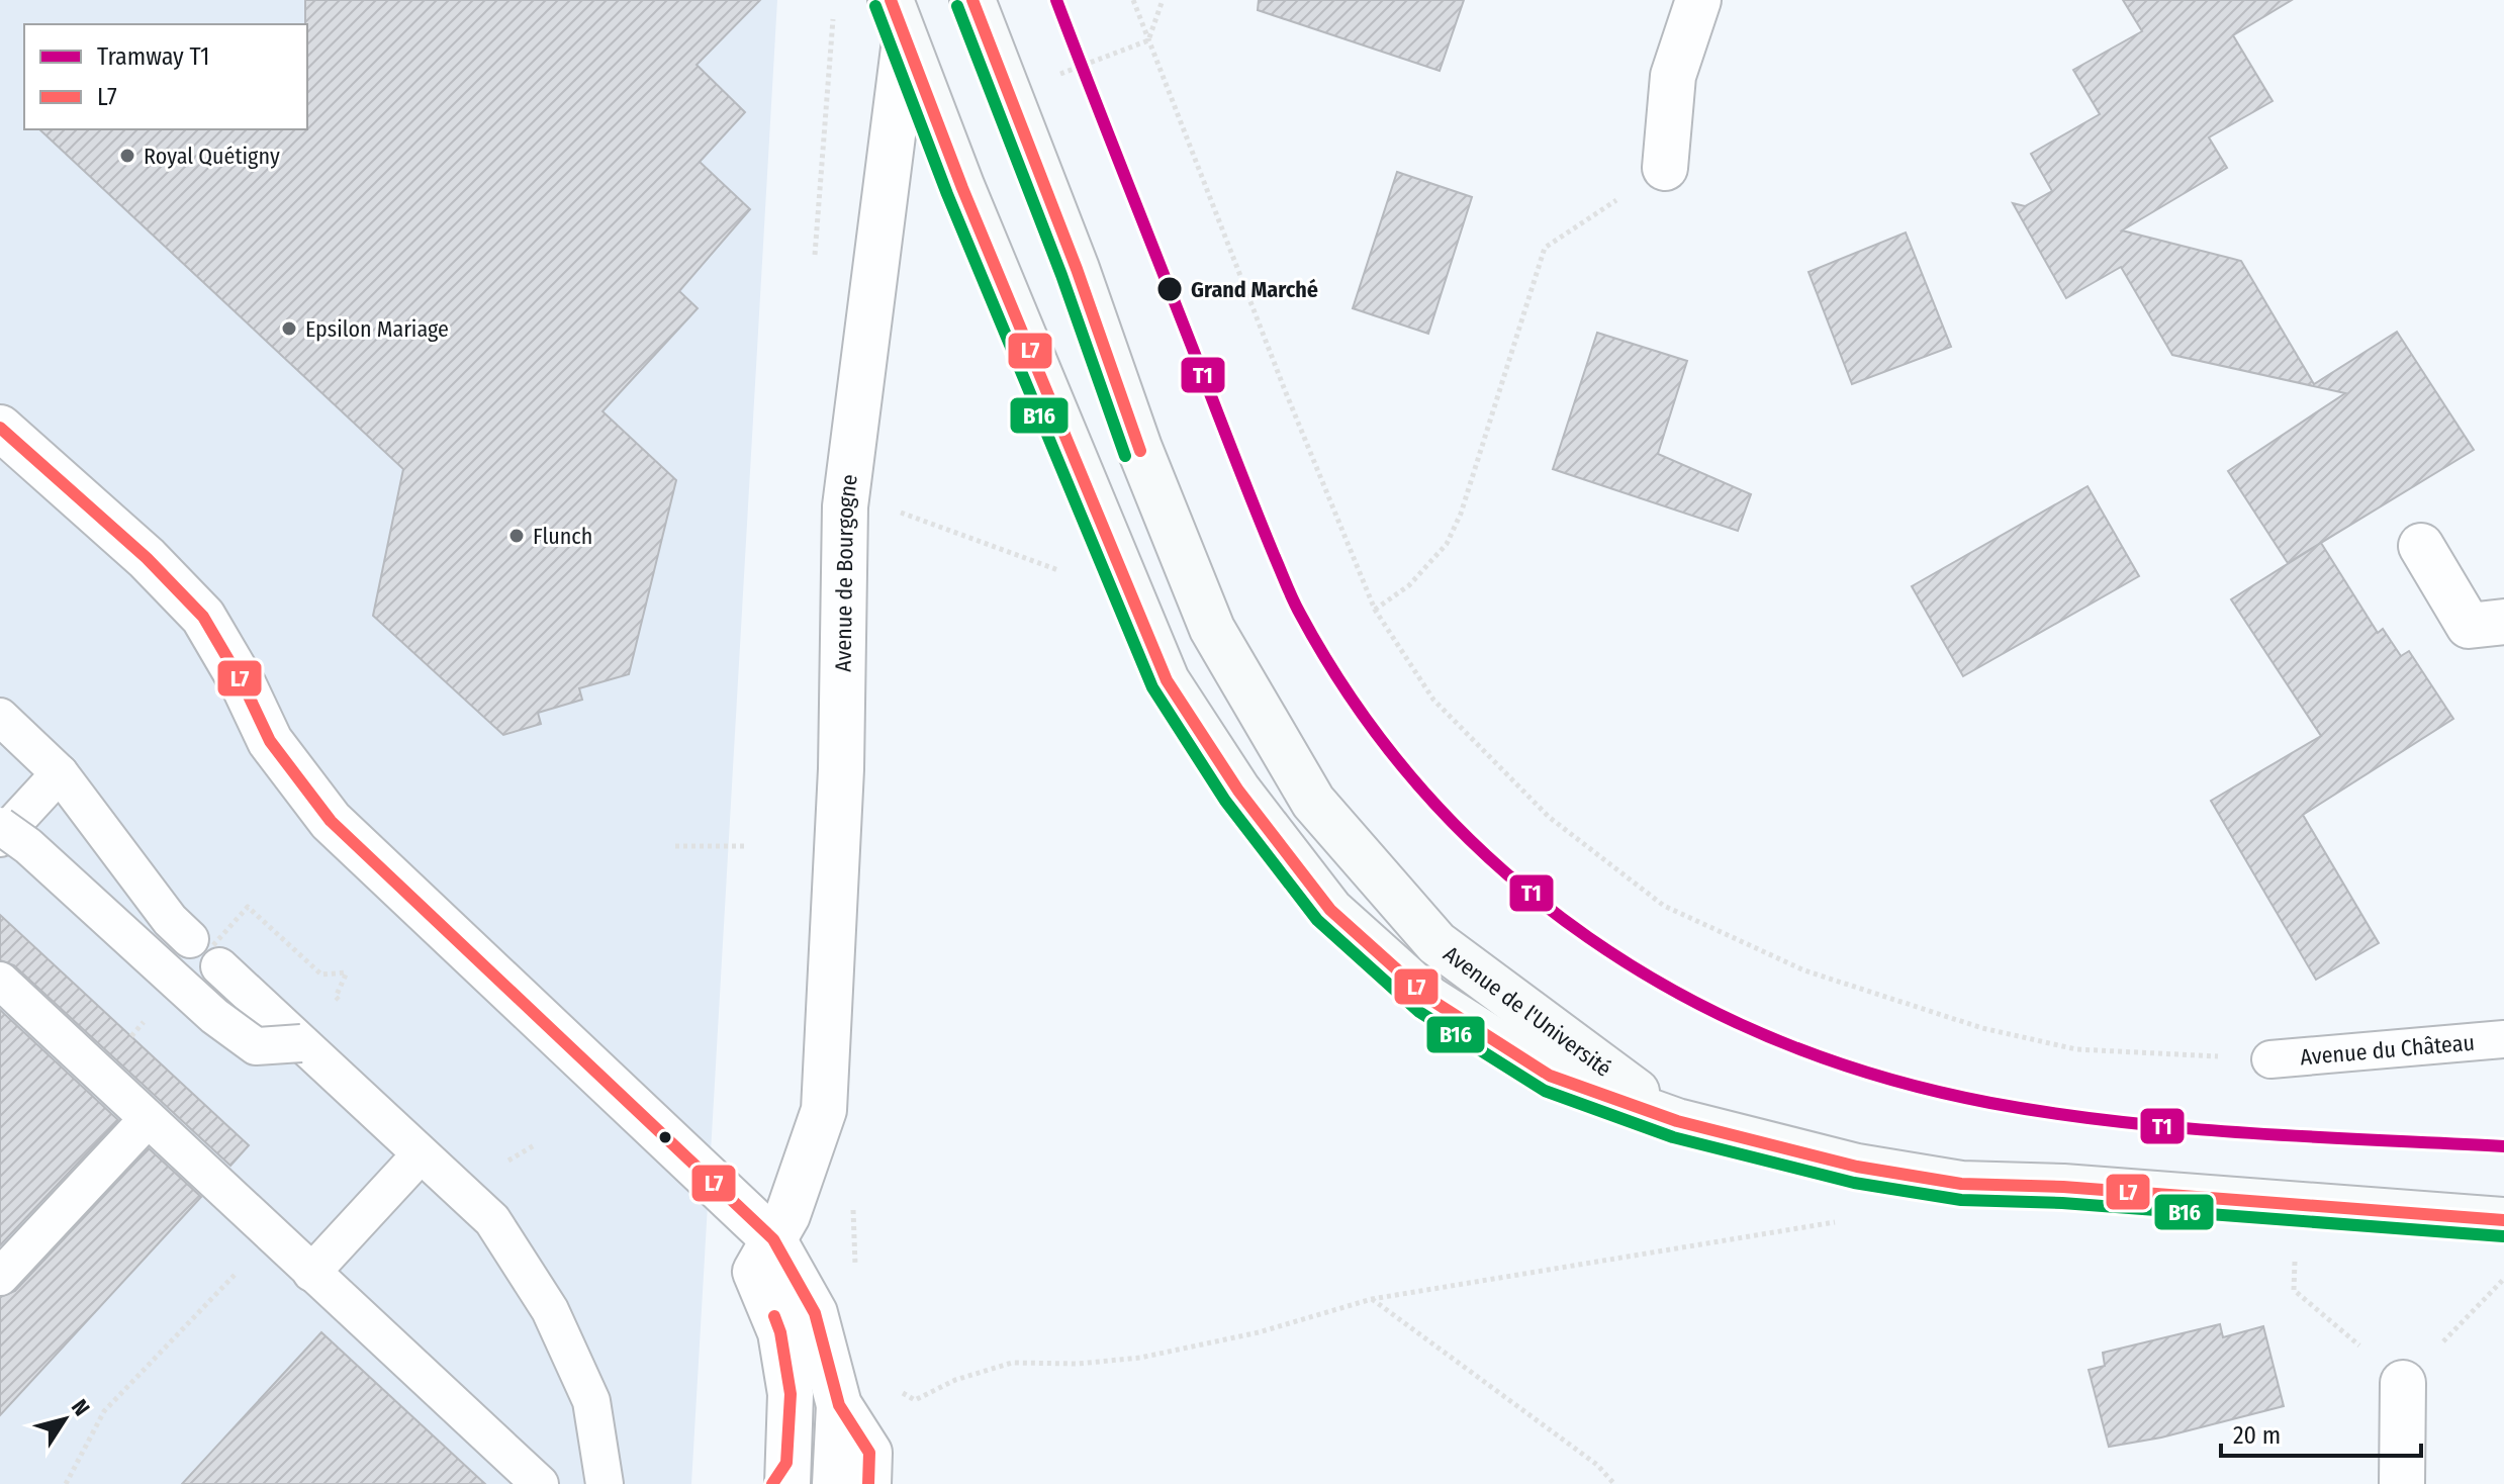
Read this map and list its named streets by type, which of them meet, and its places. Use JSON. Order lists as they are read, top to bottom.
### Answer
{
  "streets": {
    "main road": ["Avenue de l'Université"],
    "street": ["Avenue de Bourgogne"],
    "lane": ["Avenue du Château"]
  },
  "crossings": [
    ["Avenue de Bourgogne", "Avenue de l'Université"]
  ],
  "places": [
    "Royal Quétigny",
    "Grand Marché",
    "Epsilon Mariage",
    "Flunch"
  ],
  "lines": ["tram line T1", "transit line L7", "transit line B16"],
  "legend": ["Tramway T1", "L7"],
  "scale_bar": "20 m",
  "north": "top right"
}
